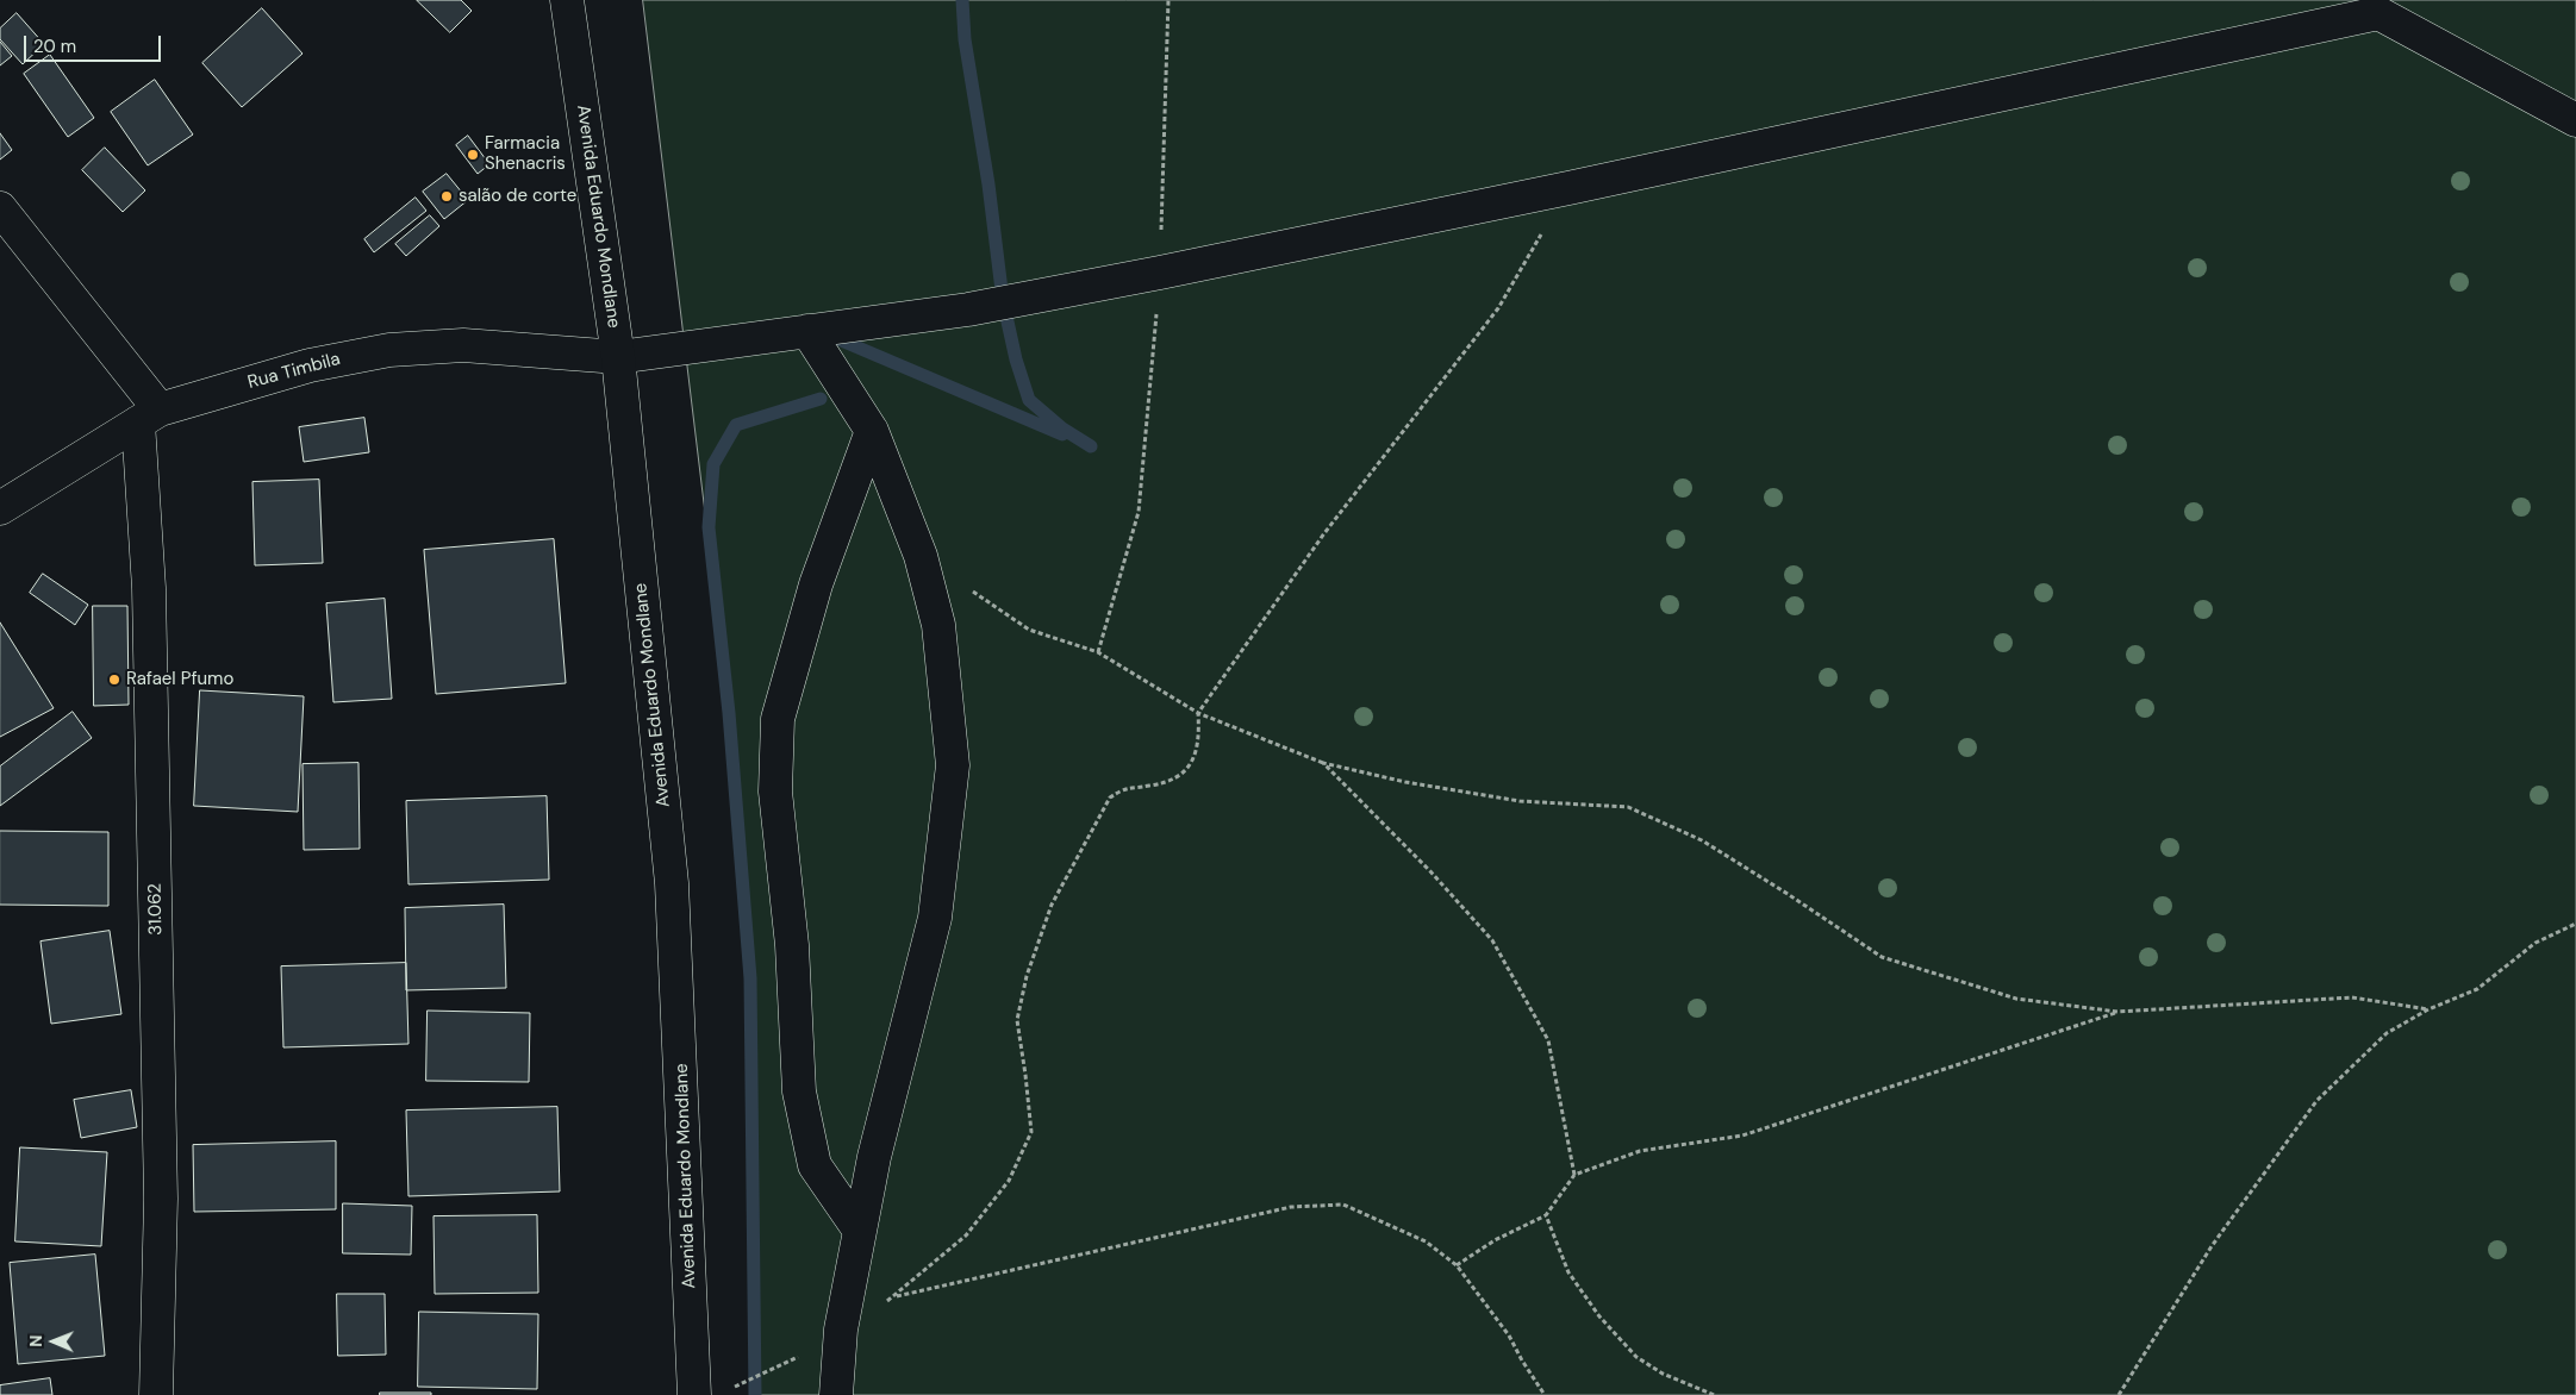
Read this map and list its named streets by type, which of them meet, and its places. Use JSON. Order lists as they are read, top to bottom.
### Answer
{
  "streets": {
    "street": ["Avenida Eduardo Mondlane", "Rua Timbila", "31.062"]
  },
  "crossings": [
    ["Avenida Eduardo Mondlane", "Rua Timbila"],
    ["Rua Timbila", "31.062"]
  ],
  "places": ["Farmacia Shenacris", "salão de corte", "Rafael Pfumo"],
  "scale_bar": "20 m",
  "north": "left"
}
